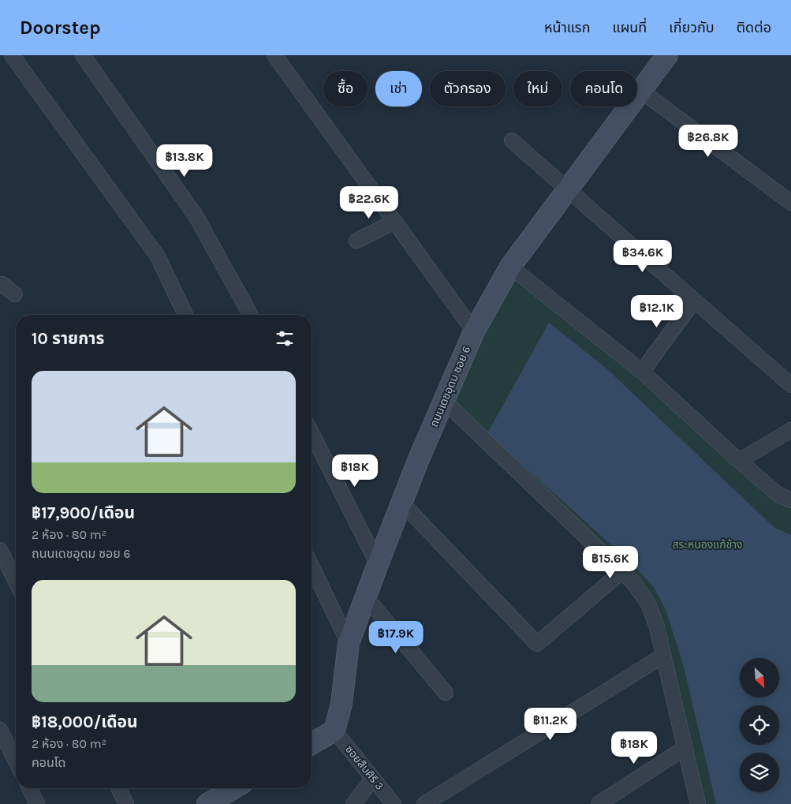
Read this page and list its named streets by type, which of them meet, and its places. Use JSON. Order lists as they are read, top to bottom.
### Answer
{
  "streets": {
    "street": ["ถนนเดชอุดม ซอย 6", "ซอยสืบศิริ 3"]
  },
  "crossings": [
    ["ถนนเดชอุดม ซอย 6", "ซอยสืบศิริ 3"]
  ],
  "parks": ["สระหนองแก้ช้าง"],
  "north": "bottom right",
  "page": {
    "header": "Doorstep",
    "nav": [
      "หน้าแรก",
      "แผนที่",
      "เกี่ยวกับ",
      "ติดต่อ"
    ],
    "chip": [
      "ซื้อ",
      "เช่า",
      "ตัวกรอง",
      "ใหม่",
      "คอนโด"
    ],
    "price": [
      "฿26.8K",
      "฿13.8K",
      "฿22.6K",
      "฿34.6K",
      "฿12.1K",
      "฿18K",
      "฿15.6K",
      "฿17.9K",
      "฿11.2K",
      "฿18K"
    ],
    "heading": "10 รายการ",
    "list": [
      {
        "name": "฿17,900/เดือน",
        "note": "2 ห้อง · 80 m² · ถนนเดชอุดม ซอย 6"
      },
      {
        "name": "฿18,000/เดือน",
        "note": "2 ห้อง · 80 m² · คอนโด"
      }
    ]
  }
}
